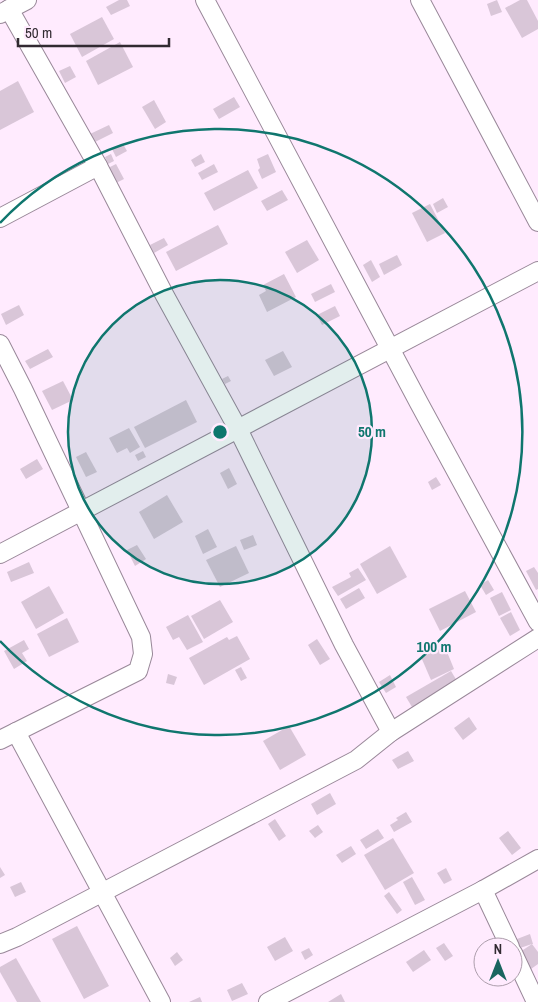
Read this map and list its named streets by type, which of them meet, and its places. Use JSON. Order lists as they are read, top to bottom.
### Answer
{
  "scale_bar": "50 m",
  "north": "top",
  "rings": ["50 m", "100 m"]
}
